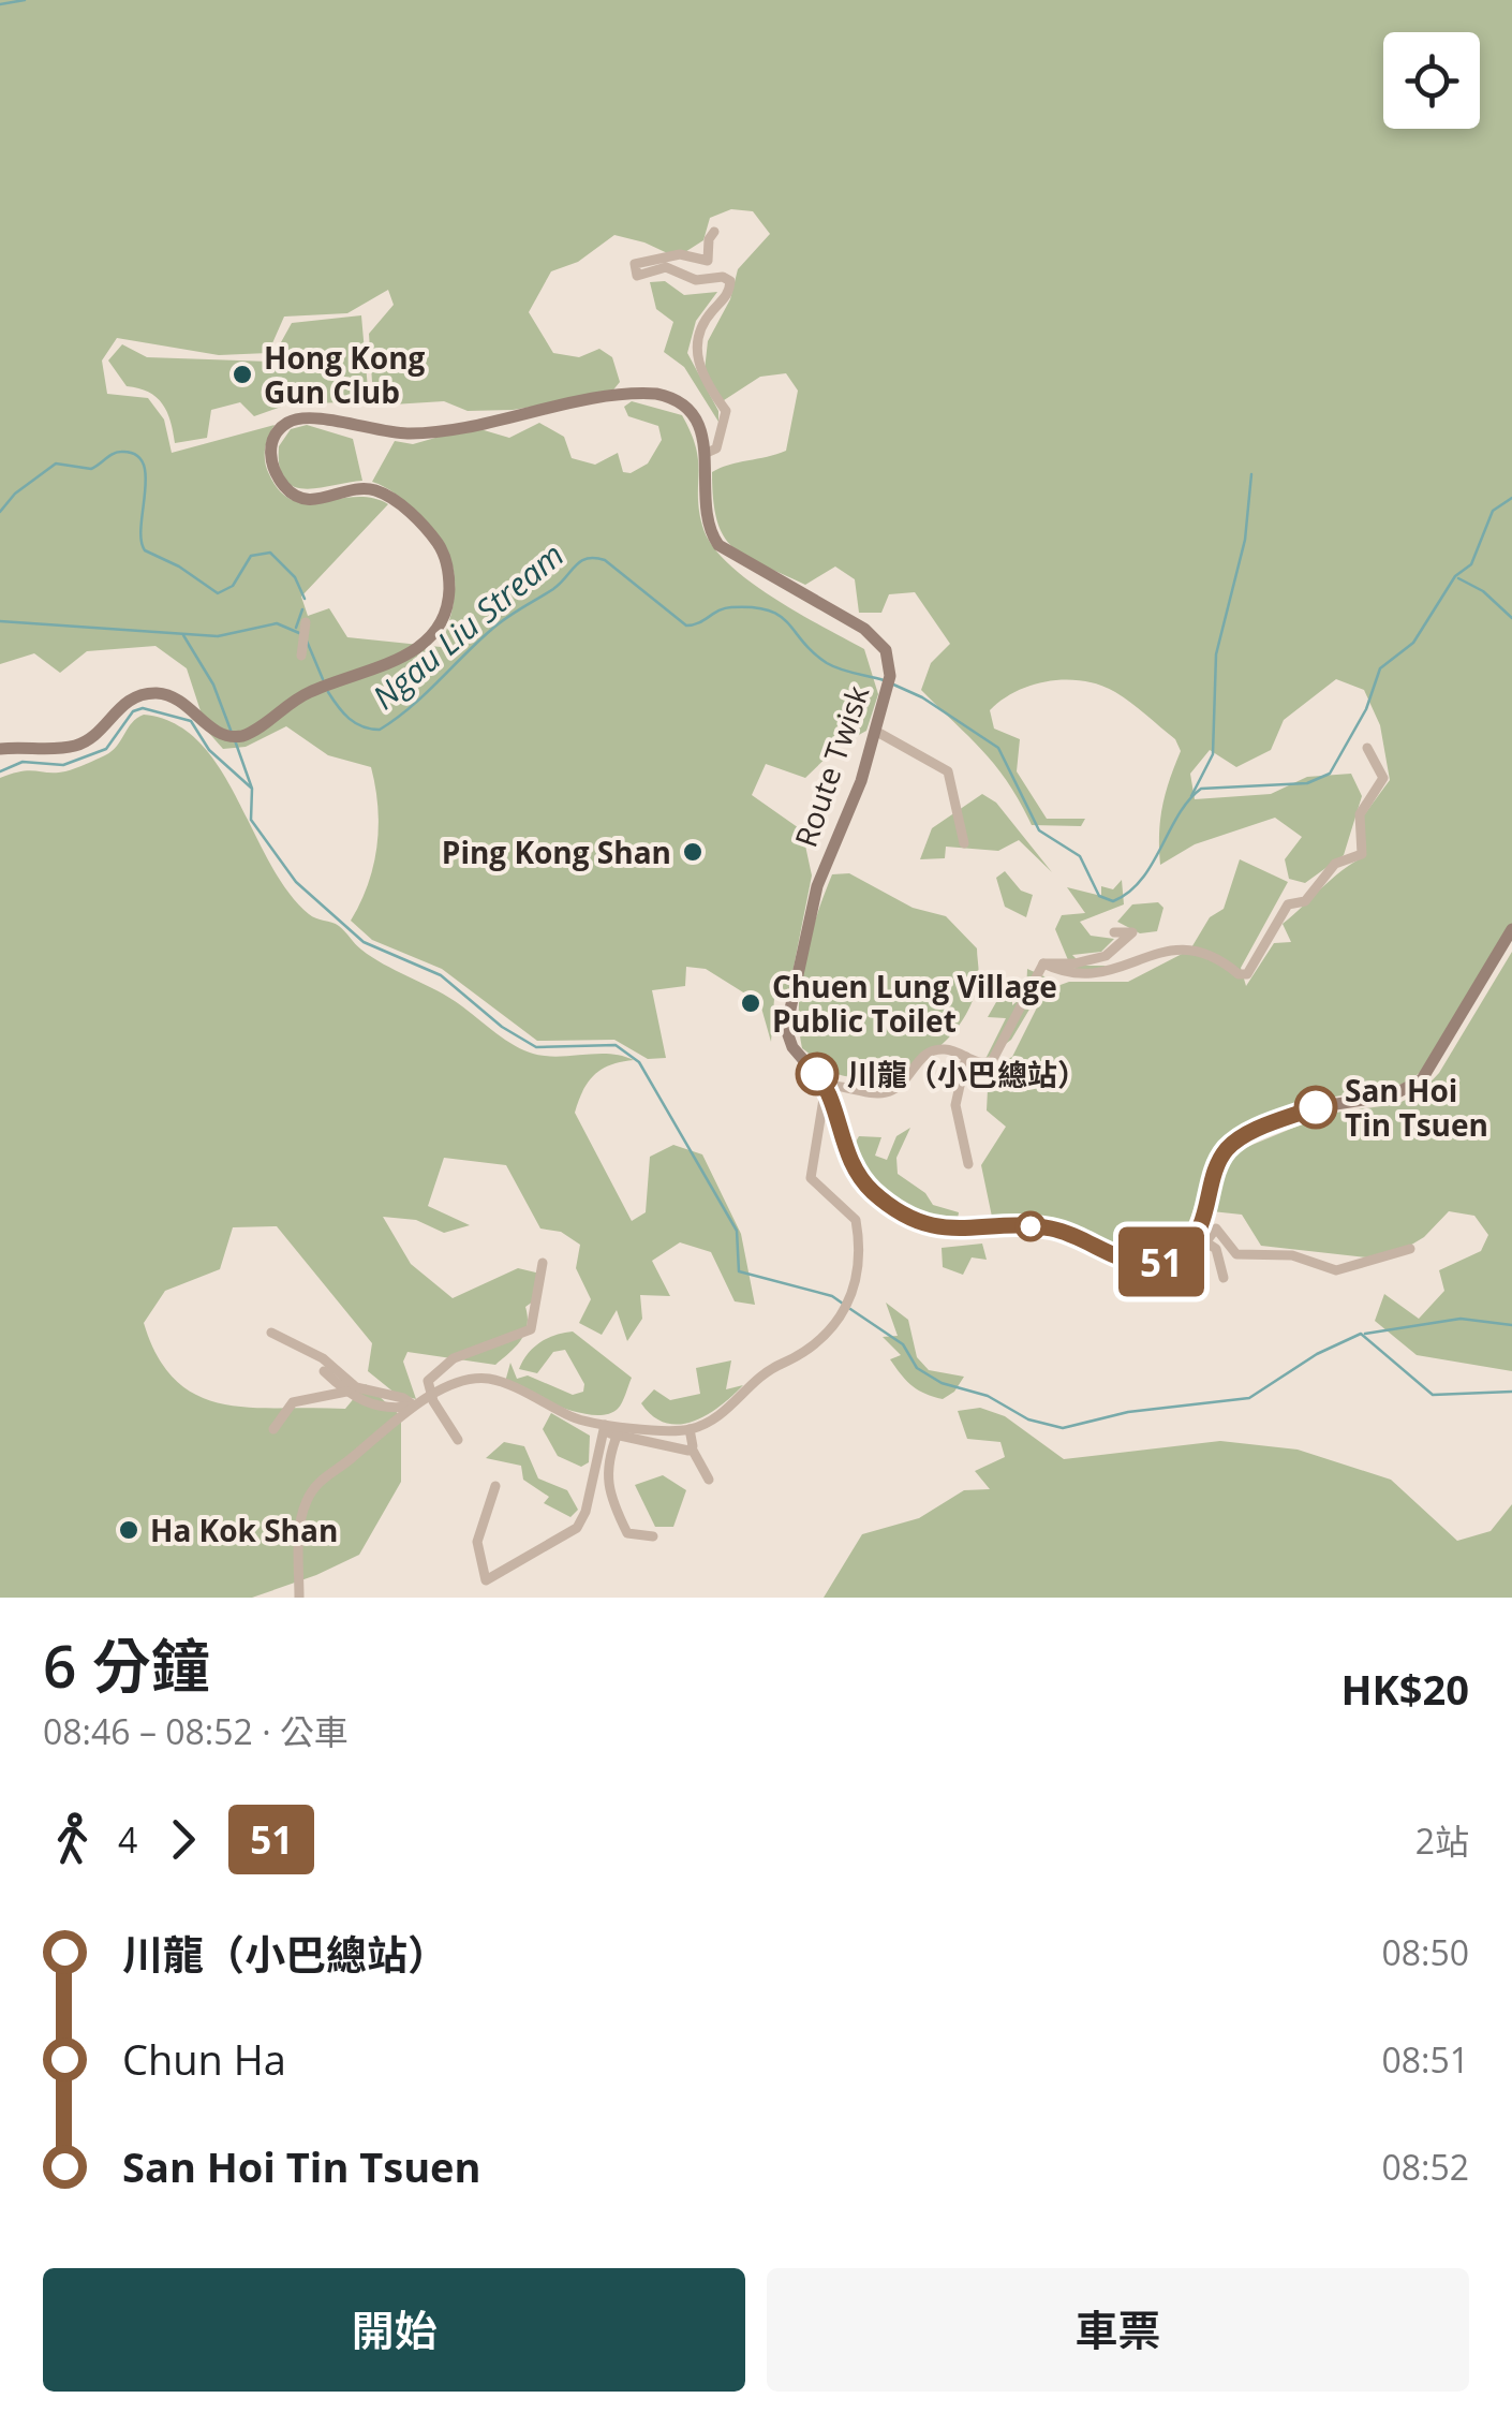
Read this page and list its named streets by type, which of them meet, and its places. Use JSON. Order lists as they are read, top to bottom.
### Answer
{
  "streets": {
    "main road": ["Route Twisk"]
  },
  "water": ["Ngau Liu Stream"],
  "places": [
    "Hong Kong Gun Club",
    "Ping Kong Shan",
    "Chuen Lung Village Public Toilet",
    "川龍（小巴總站）",
    "San Hoi Tin Tsuen",
    "Ha Kok Shan"
  ],
  "lines": ["bus line 51"],
  "page": {
    "on_map": "51",
    "heading": ["6 分鐘", "08:46 – 08:52 · 公車", "HK$20"],
    "legs": ["4", "51", "2站"],
    "list": [
      {
        "name": "川龍（小巴總站）",
        "value": "08:50"
      },
      {
        "name": "Chun Ha",
        "value": "08:51"
      },
      {
        "name": "San Hoi Tin Tsuen",
        "value": "08:52"
      }
    ],
    "buttons": ["開始", "車票"]
  }
}
